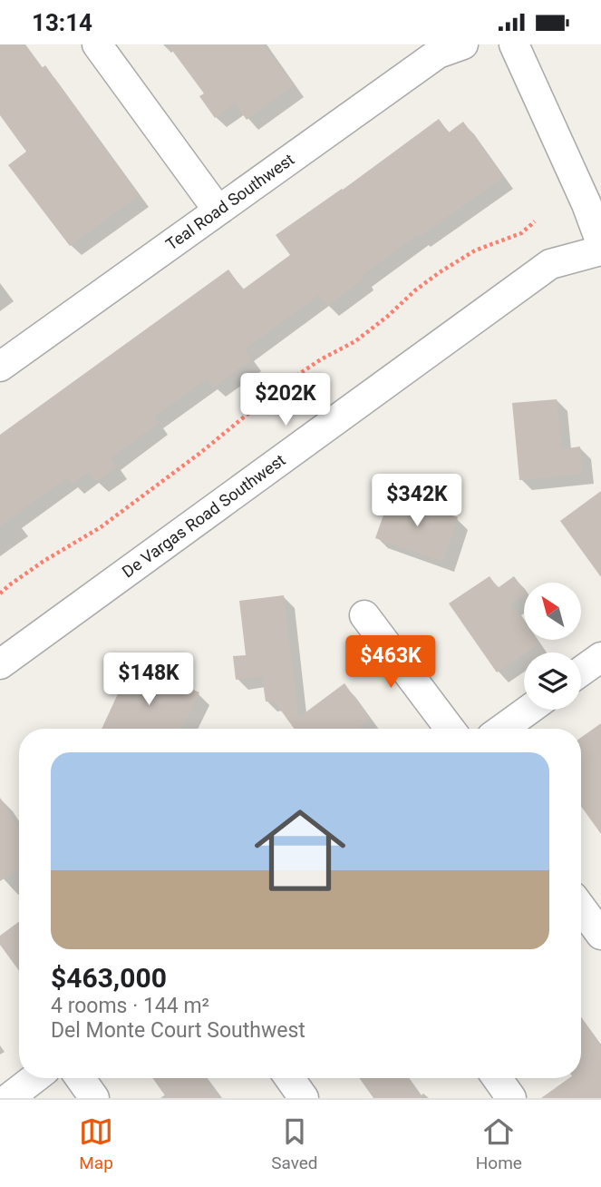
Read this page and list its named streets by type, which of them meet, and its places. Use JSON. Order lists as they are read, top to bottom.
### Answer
{
  "streets": {
    "street": ["Teal Road Southwest", "De Vargas Road Southwest"]
  },
  "north": "top left",
  "page": {
    "status": "13:14",
    "price": [
      "$202K",
      "$342K",
      "$463K",
      "$148K"
    ],
    "list": [
      {
        "name": "$463,000",
        "note": "4 rooms · 144 m² · Del Monte Court Southwest"
      }
    ],
    "tabs": ["Map", "Saved", "Home"]
  }
}
